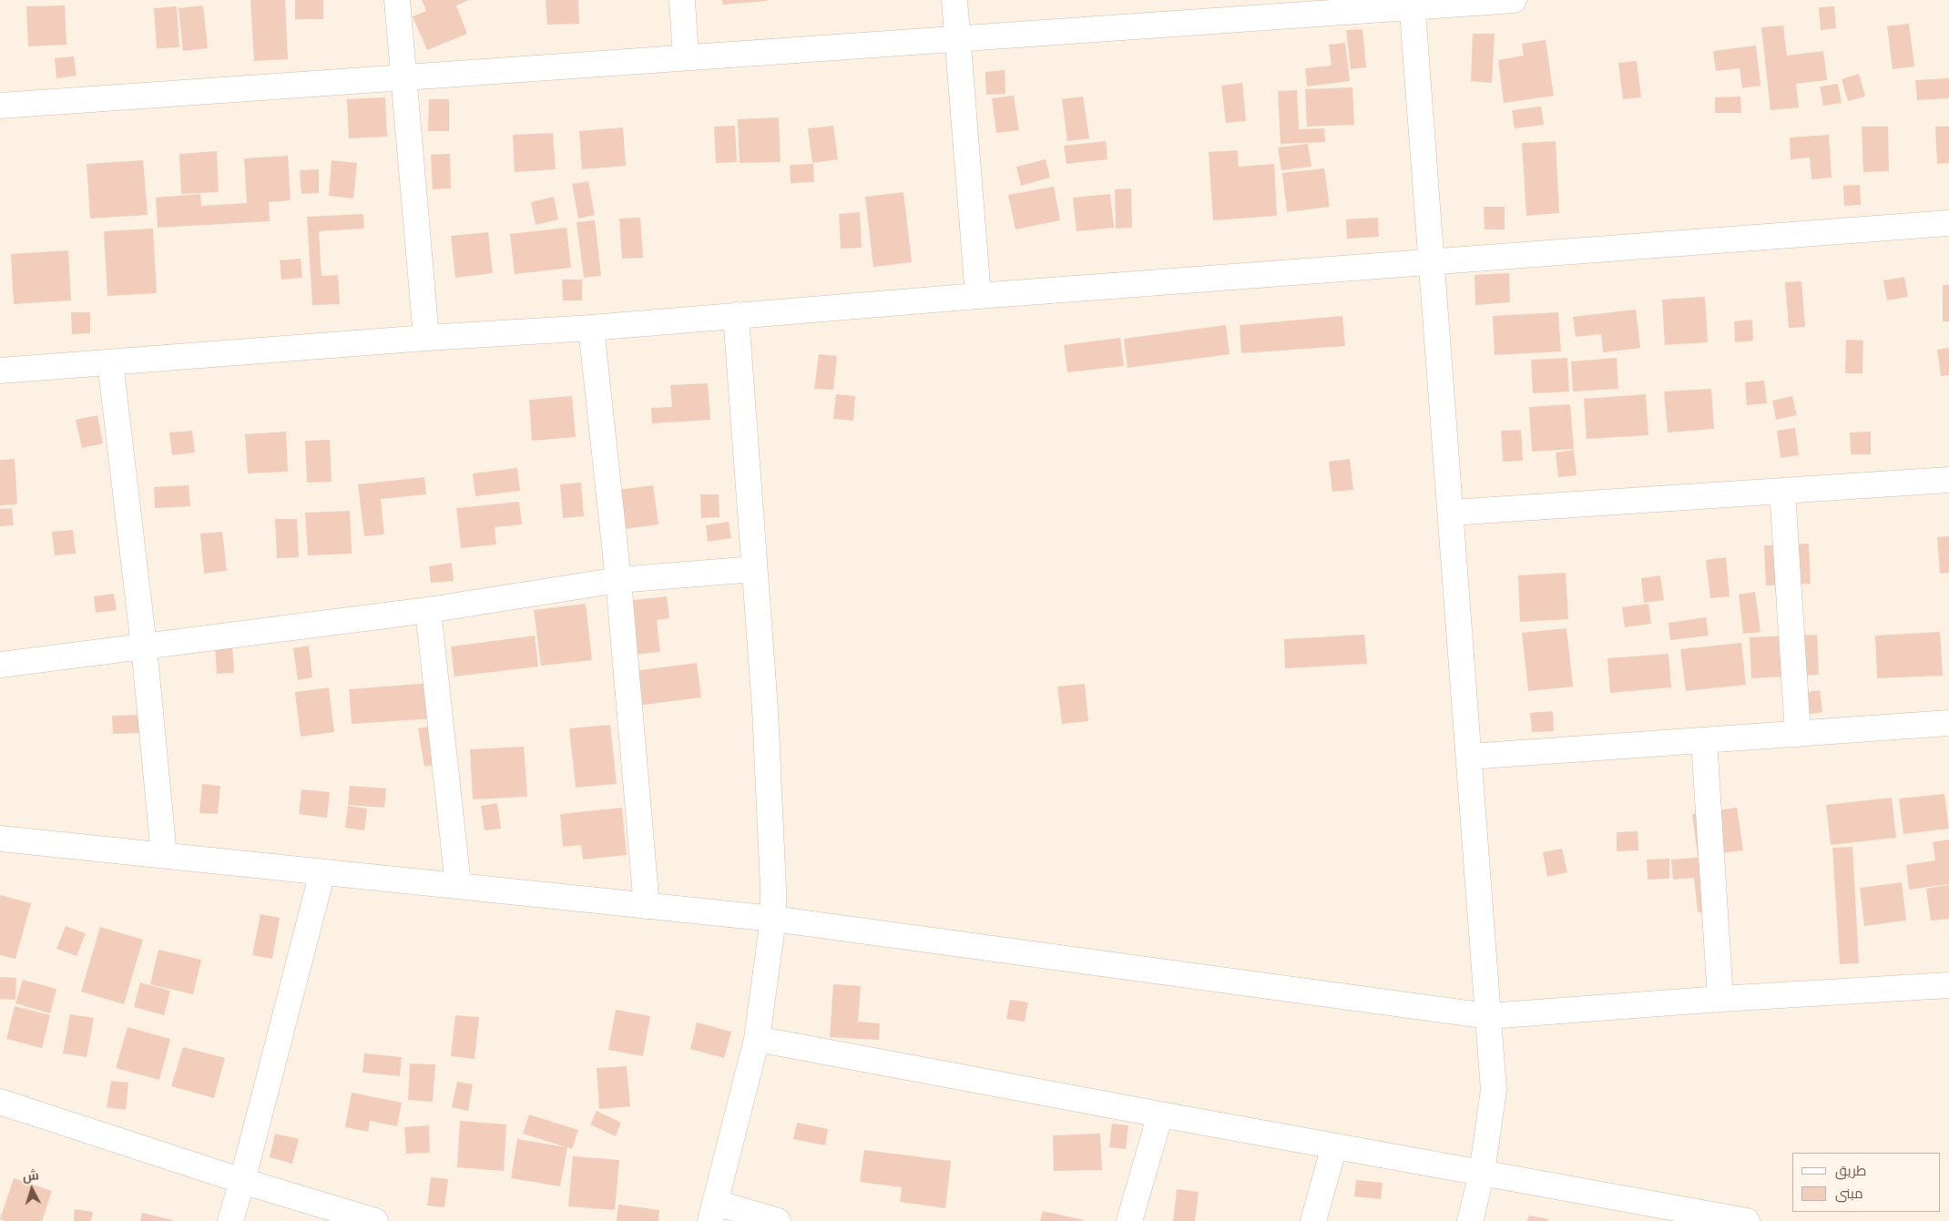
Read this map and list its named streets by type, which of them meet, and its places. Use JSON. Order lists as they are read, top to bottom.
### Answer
{
  "legend": ["طريق", "مبنى"],
  "north": "top"
}
